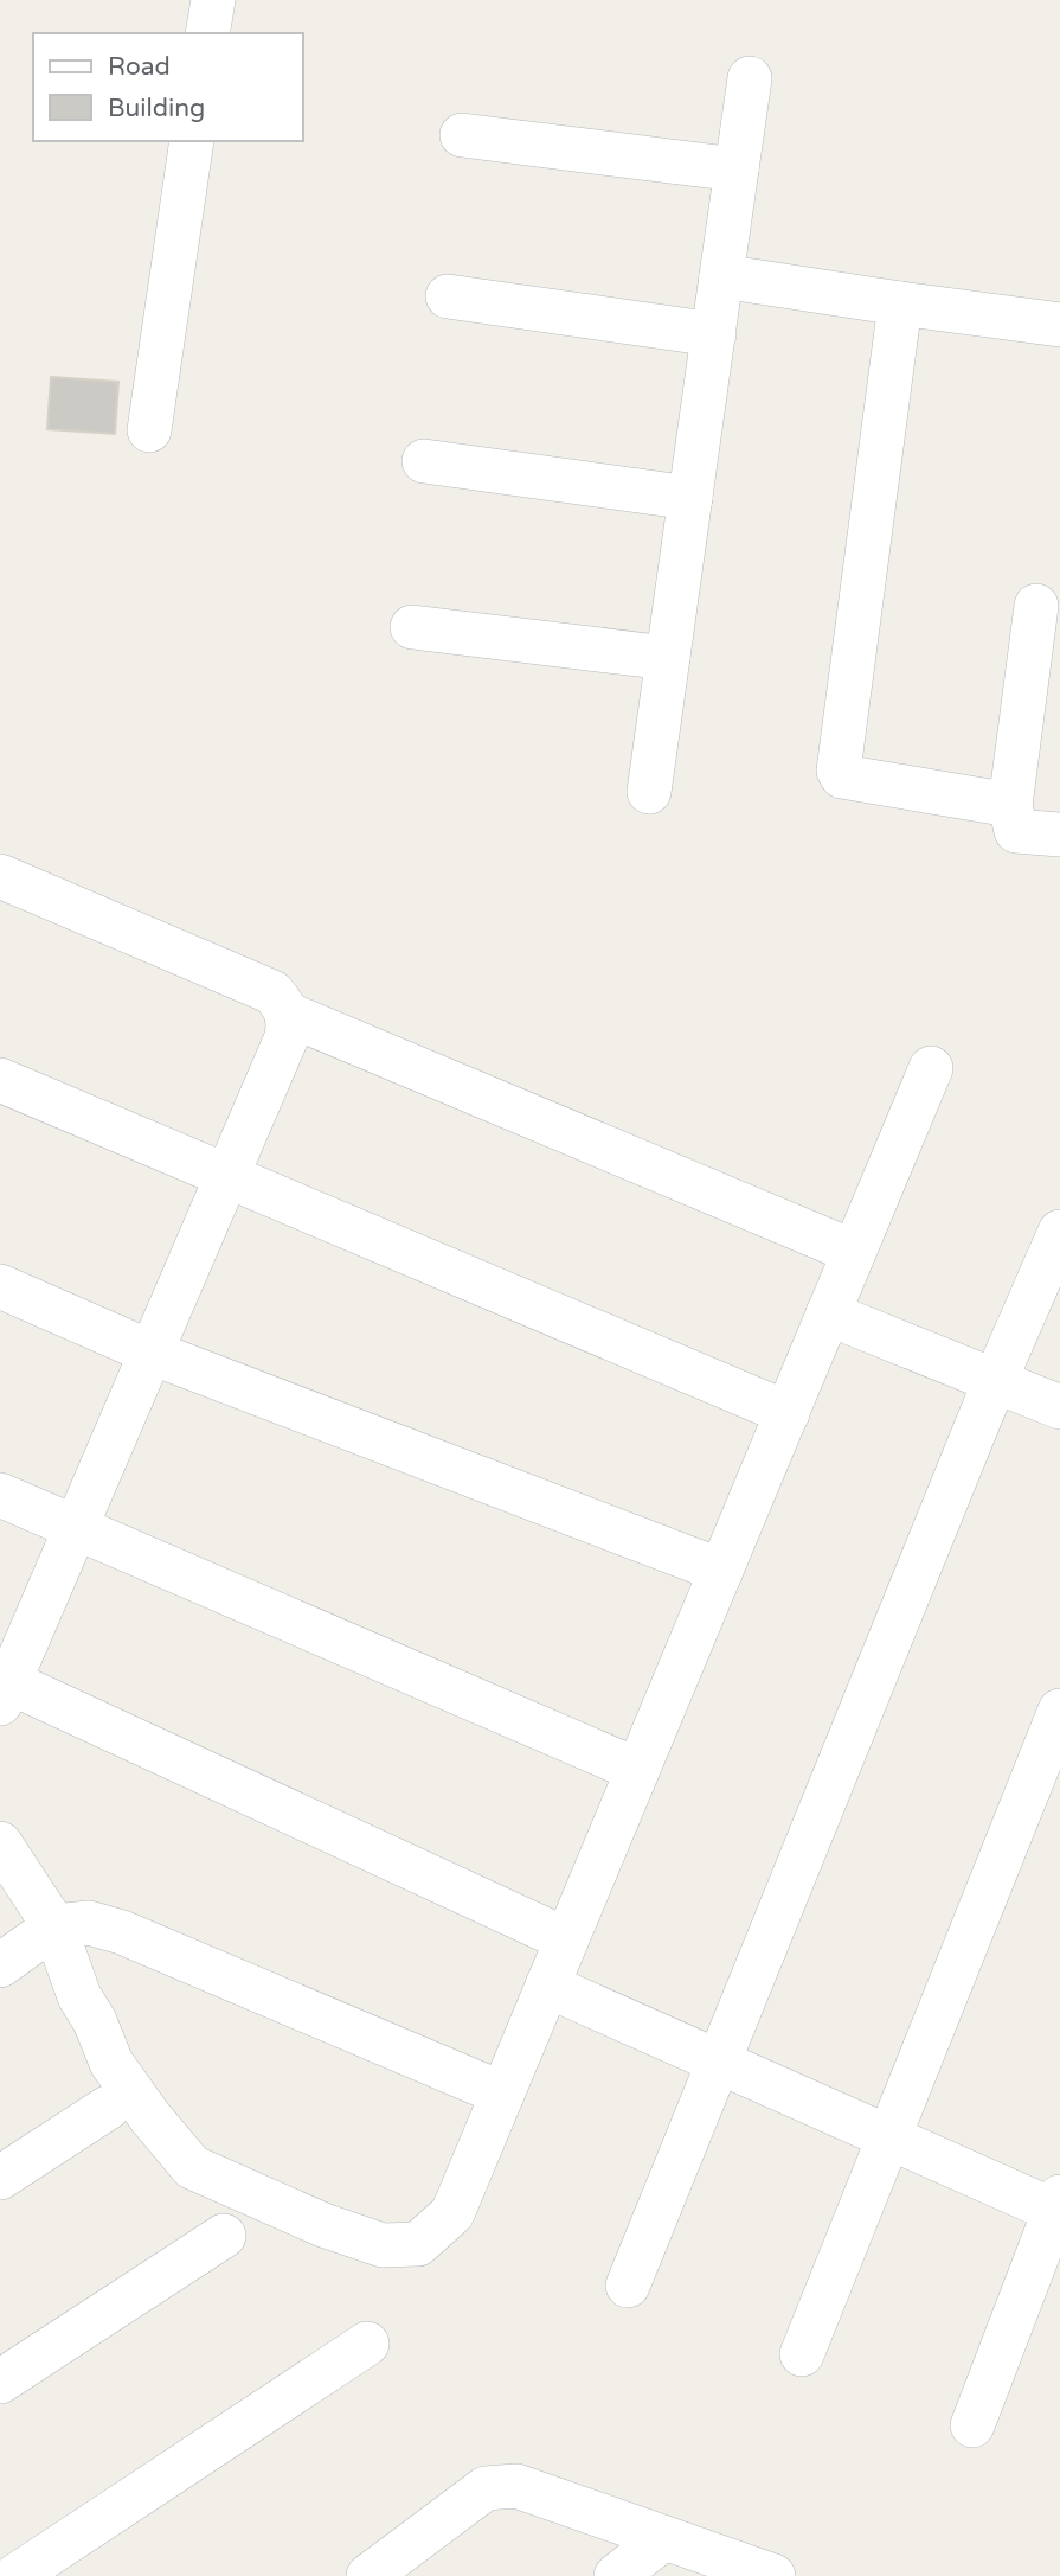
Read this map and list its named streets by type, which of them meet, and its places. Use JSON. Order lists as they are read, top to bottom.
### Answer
{
  "legend": ["Road", "Building"]
}
